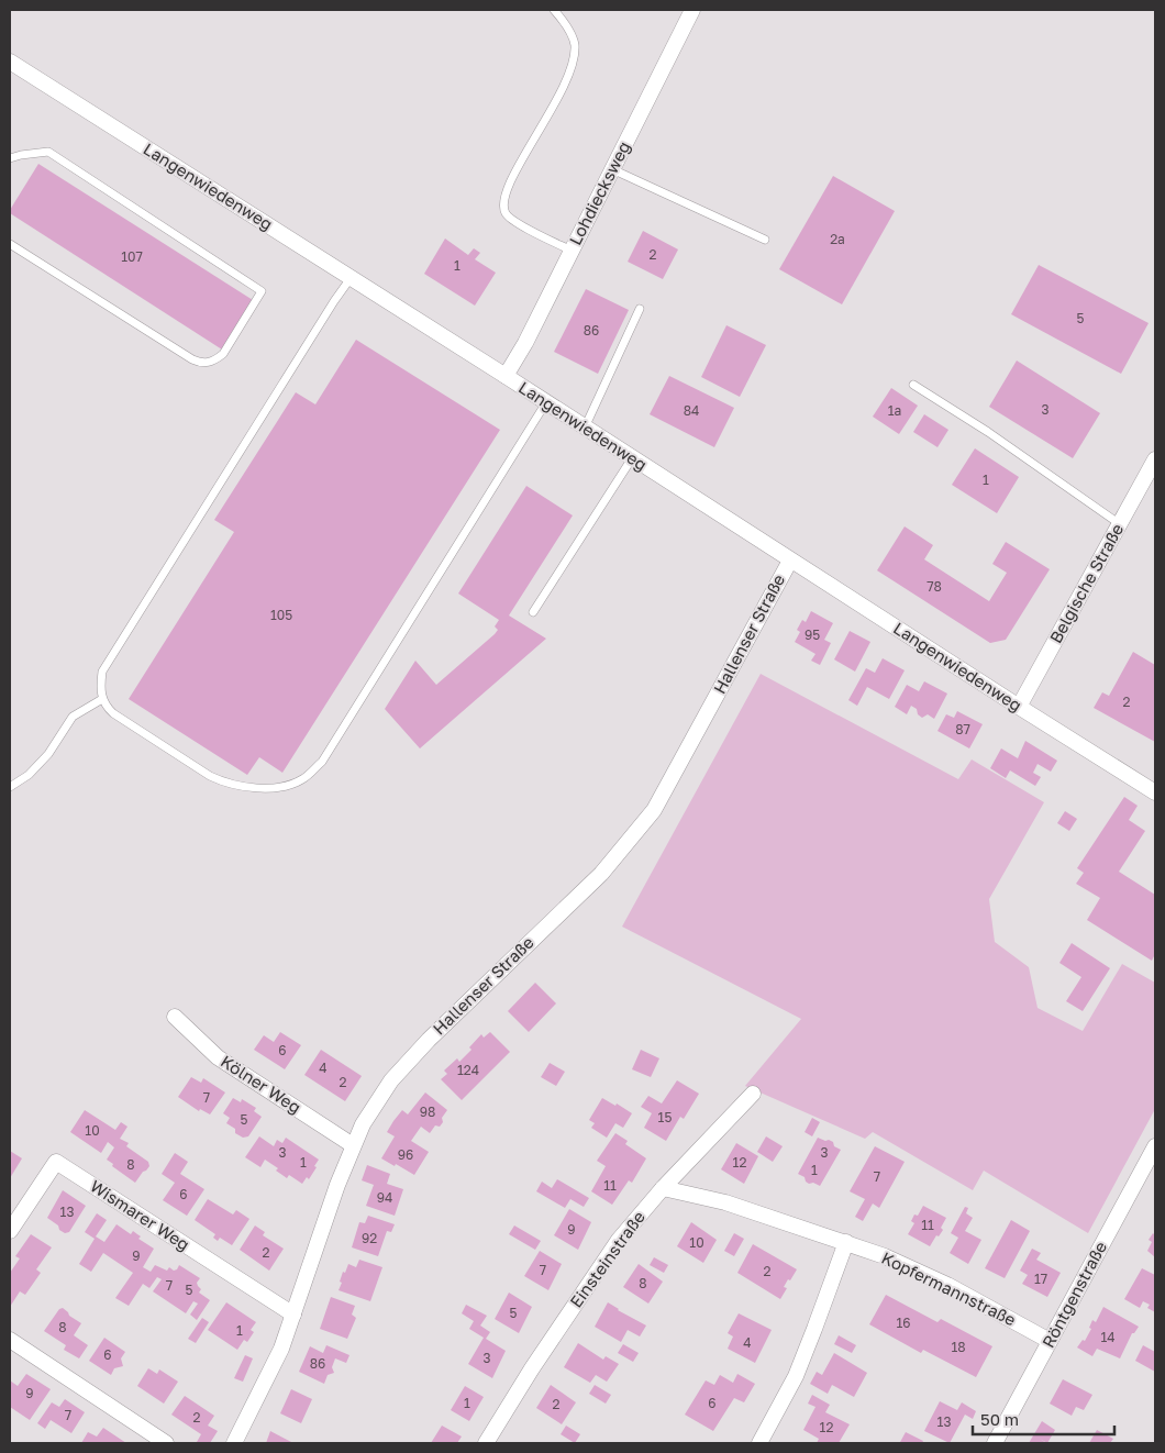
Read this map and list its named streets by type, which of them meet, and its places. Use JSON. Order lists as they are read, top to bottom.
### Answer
{
  "streets": {
    "street": [
      "Langenwiedenweg",
      "Lohdiecksweg",
      "Belgische Straße",
      "Hallenser Straße",
      "Kölner Weg",
      "Wismarer Weg",
      "Einsteinstraße",
      "Kopfermannstraße",
      "Röntgenstraße"
    ]
  },
  "crossings": [
    ["Langenwiedenweg", "Lohdiecksweg"],
    ["Langenwiedenweg", "Belgische Straße"],
    ["Langenwiedenweg", "Hallenser Straße"],
    ["Hallenser Straße", "Kölner Weg"],
    ["Hallenser Straße", "Wismarer Weg"],
    ["Einsteinstraße", "Kopfermannstraße"],
    ["Kopfermannstraße", "Röntgenstraße"]
  ],
  "house_numbers": [
    "2a",
    "2",
    "107",
    "1",
    "5",
    "86",
    "3",
    "84",
    "1a",
    "1",
    "78",
    "105",
    "95",
    "2",
    "87",
    "6",
    "4",
    "124",
    "2",
    "7",
    "98",
    "15",
    "5",
    "10",
    "3",
    "3",
    "96",
    "1",
    "12",
    "8",
    "1",
    "7",
    "11",
    "6",
    "94",
    "13",
    "11",
    "9",
    "92",
    "10",
    "2",
    "9",
    "7",
    "2",
    "17",
    "8",
    "7",
    "5",
    "5",
    "16",
    "8",
    "1",
    "14",
    "4",
    "18",
    "6",
    "3",
    "86",
    "9",
    "1",
    "6",
    "2",
    "7",
    "2",
    "13",
    "12"
  ],
  "scale_bar": "50 m"
}
